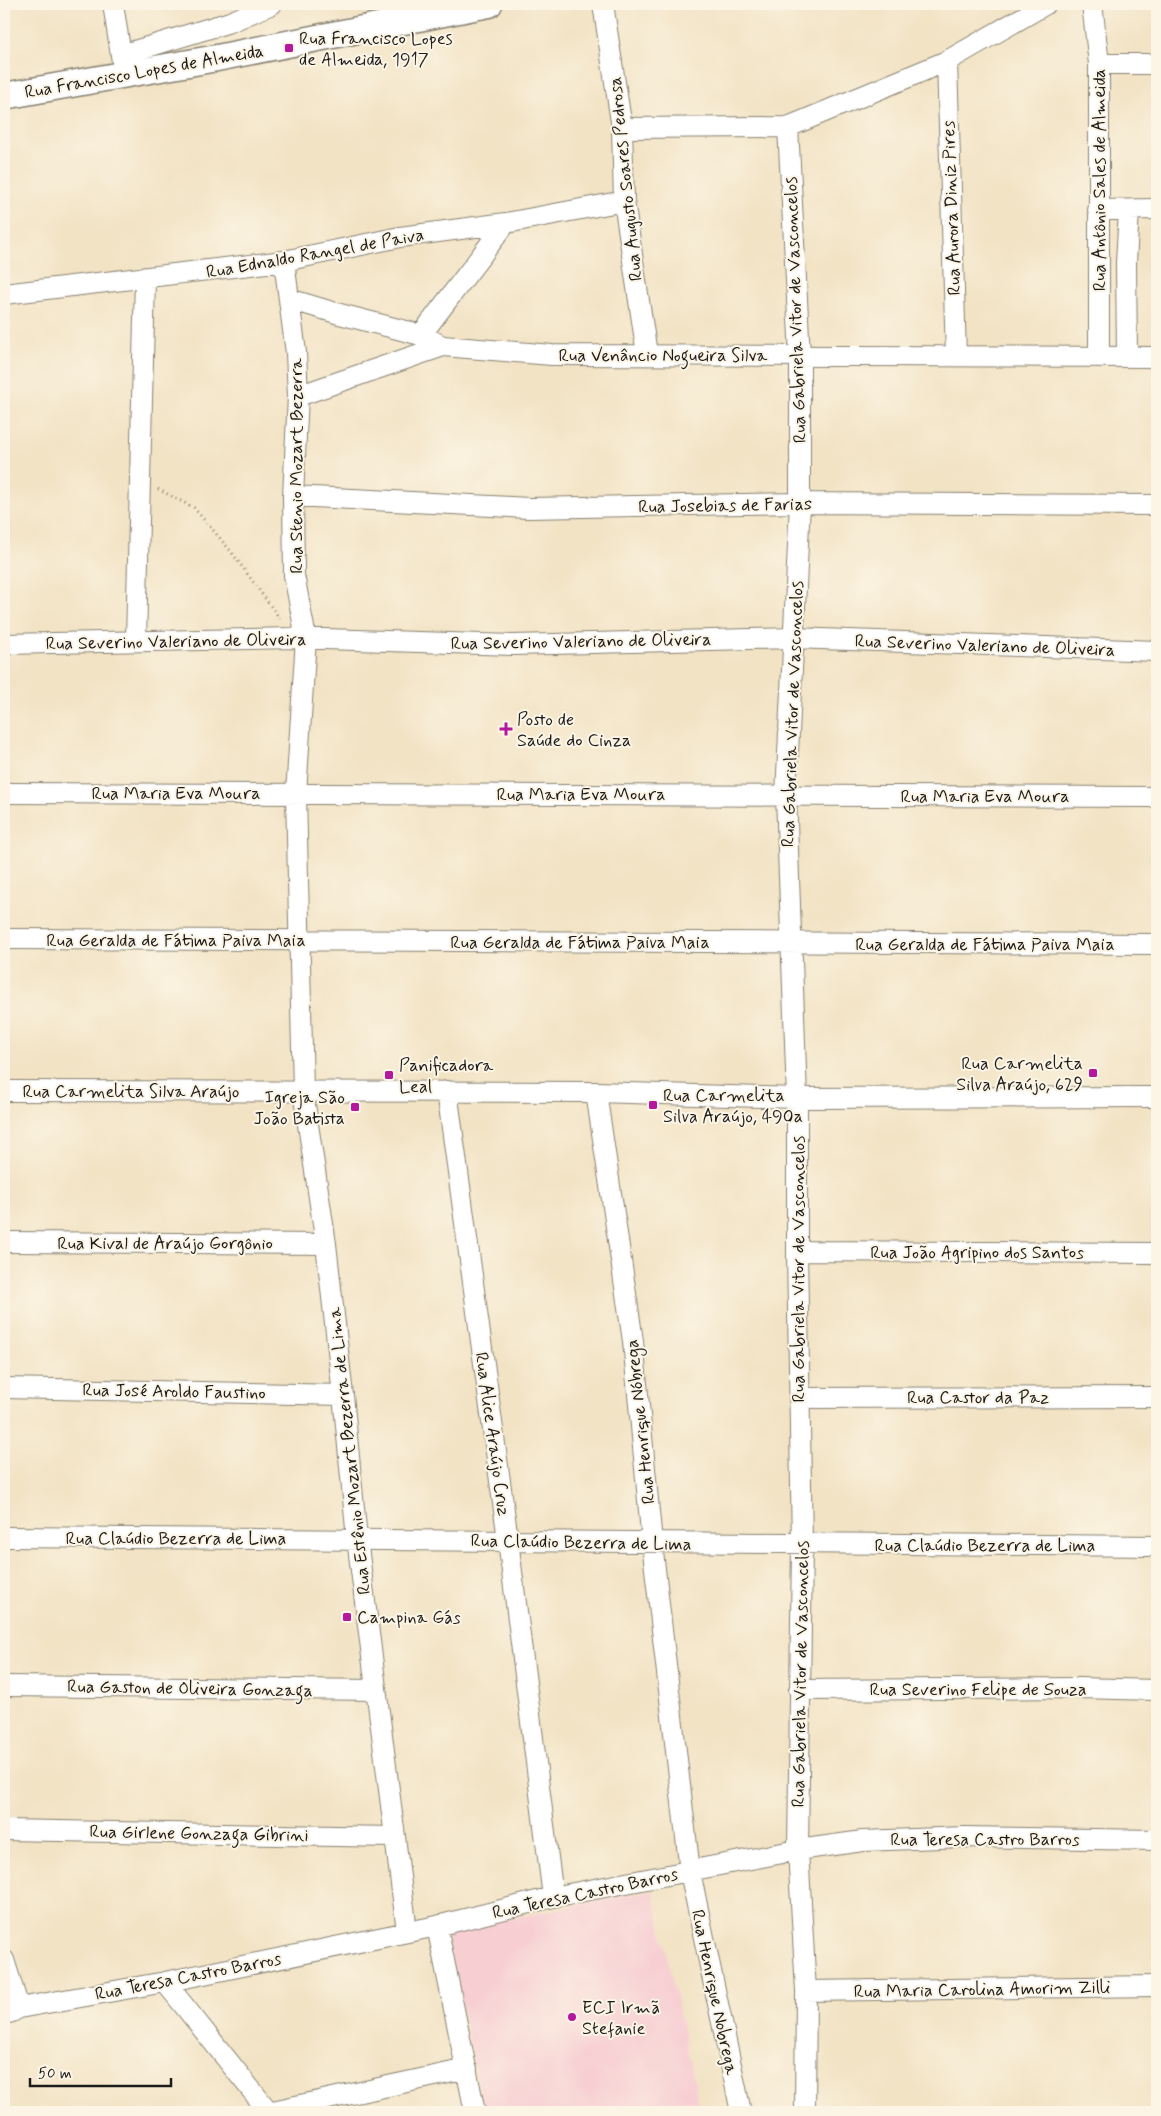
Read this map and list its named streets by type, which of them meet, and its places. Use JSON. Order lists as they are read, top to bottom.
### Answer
{
  "streets": {
    "main road": ["Rua Francisco Lopes de Almeida"],
    "street": [
      "Rua Augusto Soares Pedrosa",
      "Rua Antônio Sales de Almeida",
      "Rua Aurora Diniz Pires",
      "Rua Ednaldo Rangel de Paiva",
      "Rua Gabriela Vitor de Vasconcelos",
      "Rua Venâncio Nogueira Silva",
      "Rua Stenio Mozart Bezerra",
      "Rua Josebias de Farias",
      "Rua Severino Valeriano de Oliveira",
      "Rua Maria Eva Moura",
      "Rua Geralda de Fátima Paiva Maia",
      "Rua Carmelita Silva Araújo",
      "Rua Kival de Araújo Gorgônio",
      "Rua João Agripino dos Santos",
      "Rua José Aroldo Faustino",
      "Rua Castor da Paz",
      "Rua Henrique Nóbrega",
      "Rua Alice Araújo Cruz",
      "Rua Estênio Mozart Bezerra de Lima",
      "Rua Claúdio Bezerra de Lima",
      "Rua Gaston de Oliveira Gonzaga",
      "Rua Severino Felipe de Souza",
      "Rua Girlene Gonzaga Gibrini",
      "Rua Teresa Castro Barros",
      "Rua Maria Carolina Amorim Zilli",
      "Rua Henrique Nobrega"
    ]
  },
  "crossings": [
    ["Rua Augusto Soares Pedrosa", "Rua Ednaldo Rangel de Paiva"],
    ["Rua Augusto Soares Pedrosa", "Rua Venâncio Nogueira Silva"],
    ["Rua Antônio Sales de Almeida", "Rua Venâncio Nogueira Silva"],
    ["Rua Aurora Diniz Pires", "Rua Venâncio Nogueira Silva"],
    ["Rua Ednaldo Rangel de Paiva", "Rua Stenio Mozart Bezerra"],
    ["Rua Gabriela Vitor de Vasconcelos", "Rua Venâncio Nogueira Silva"],
    ["Rua Gabriela Vitor de Vasconcelos", "Rua Josebias de Farias"],
    ["Rua Gabriela Vitor de Vasconcelos", "Rua Severino Valeriano de Oliveira"],
    ["Rua Gabriela Vitor de Vasconcelos", "Rua Maria Eva Moura"],
    ["Rua Gabriela Vitor de Vasconcelos", "Rua Geralda de Fátima Paiva Maia"],
    ["Rua Gabriela Vitor de Vasconcelos", "Rua Carmelita Silva Araújo"],
    ["Rua Gabriela Vitor de Vasconcelos", "Rua João Agripino dos Santos"],
    ["Rua Gabriela Vitor de Vasconcelos", "Rua Castor da Paz"],
    ["Rua Gabriela Vitor de Vasconcelos", "Rua Claúdio Bezerra de Lima"],
    ["Rua Gabriela Vitor de Vasconcelos", "Rua Severino Felipe de Souza"],
    ["Rua Gabriela Vitor de Vasconcelos", "Rua Teresa Castro Barros"],
    ["Rua Gabriela Vitor de Vasconcelos", "Rua Maria Carolina Amorim Zilli"],
    ["Rua Venâncio Nogueira Silva", "Rua Stenio Mozart Bezerra"],
    ["Rua Stenio Mozart Bezerra", "Rua Josebias de Farias"],
    ["Rua Stenio Mozart Bezerra", "Rua Severino Valeriano de Oliveira"],
    ["Rua Stenio Mozart Bezerra", "Rua Maria Eva Moura"],
    ["Rua Stenio Mozart Bezerra", "Rua Geralda de Fátima Paiva Maia"],
    ["Rua Stenio Mozart Bezerra", "Rua Carmelita Silva Araújo"],
    ["Rua Stenio Mozart Bezerra", "Rua Estênio Mozart Bezerra de Lima"],
    ["Rua Carmelita Silva Araújo", "Rua Henrique Nóbrega"],
    ["Rua Carmelita Silva Araújo", "Rua Alice Araújo Cruz"],
    ["Rua Carmelita Silva Araújo", "Rua Estênio Mozart Bezerra de Lima"],
    ["Rua Kival de Araújo Gorgônio", "Rua Estênio Mozart Bezerra de Lima"],
    ["Rua José Aroldo Faustino", "Rua Estênio Mozart Bezerra de Lima"],
    ["Rua Henrique Nóbrega", "Rua Claúdio Bezerra de Lima"],
    ["Rua Henrique Nóbrega", "Rua Teresa Castro Barros"],
    ["Rua Henrique Nóbrega", "Rua Henrique Nobrega"],
    ["Rua Alice Araújo Cruz", "Rua Claúdio Bezerra de Lima"],
    ["Rua Alice Araújo Cruz", "Rua Teresa Castro Barros"],
    ["Rua Estênio Mozart Bezerra de Lima", "Rua Claúdio Bezerra de Lima"],
    ["Rua Estênio Mozart Bezerra de Lima", "Rua Gaston de Oliveira Gonzaga"],
    ["Rua Estênio Mozart Bezerra de Lima", "Rua Girlene Gonzaga Gibrini"],
    ["Rua Estênio Mozart Bezerra de Lima", "Rua Teresa Castro Barros"],
    ["Rua Teresa Castro Barros", "Rua Henrique Nobrega"]
  ],
  "places": {
    "transit": [
      "Rua Francisco Lopes de Almeida, 1917",
      "Rua Carmelita Silva Araújo, 629",
      "Panificadora Leal",
      "Rua Carmelita Silva Araújo, 490a",
      "Igreja São João Batista",
      "Campina Gás"
    ],
    "health": ["Posto de Saúde do Cinza"],
    "other": ["ECI Irmã Stefanie"]
  },
  "scale_bar": "50 m"
}
